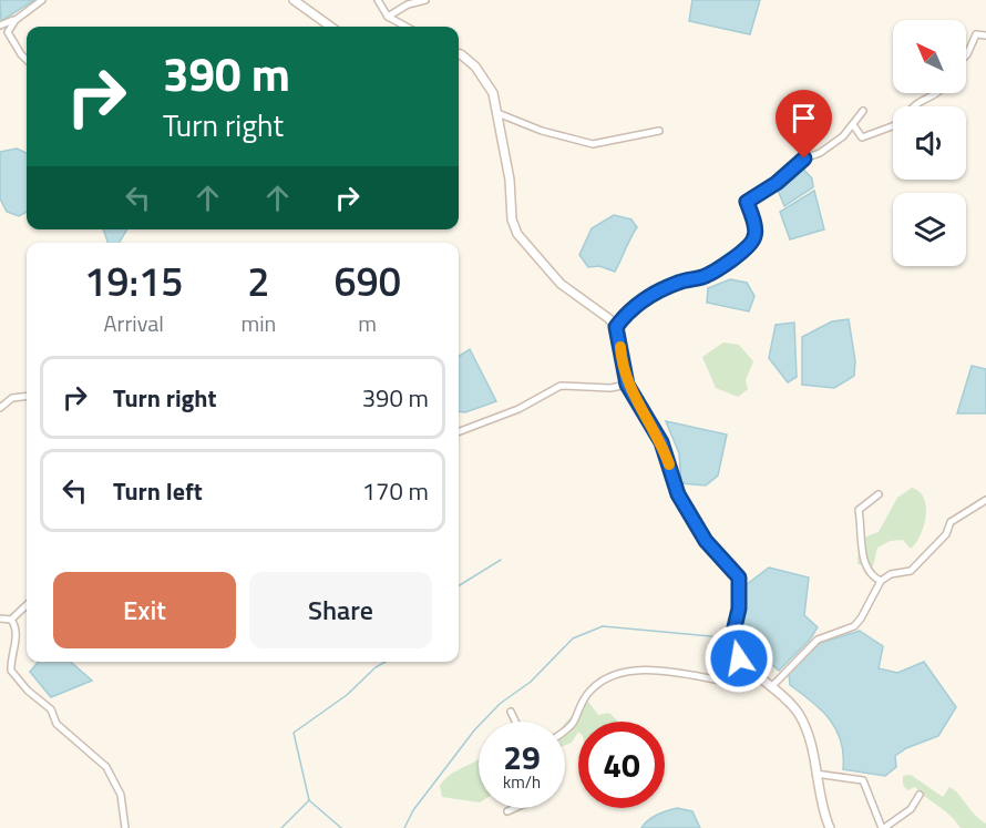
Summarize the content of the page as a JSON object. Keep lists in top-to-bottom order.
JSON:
{
  "north": "top left",
  "page": {
    "turn": ["390 m", "Turn right"],
    "eta": [
      "19:15",
      "Arrival",
      "2",
      "min",
      "690",
      "m"
    ],
    "list": [
      {
        "name": "Turn right",
        "value": "390 m"
      },
      {
        "name": "Turn left",
        "value": "170 m"
      }
    ],
    "buttons": ["Exit", "Share"],
    "speed": "29 km/h",
    "limit": "40"
  }
}
